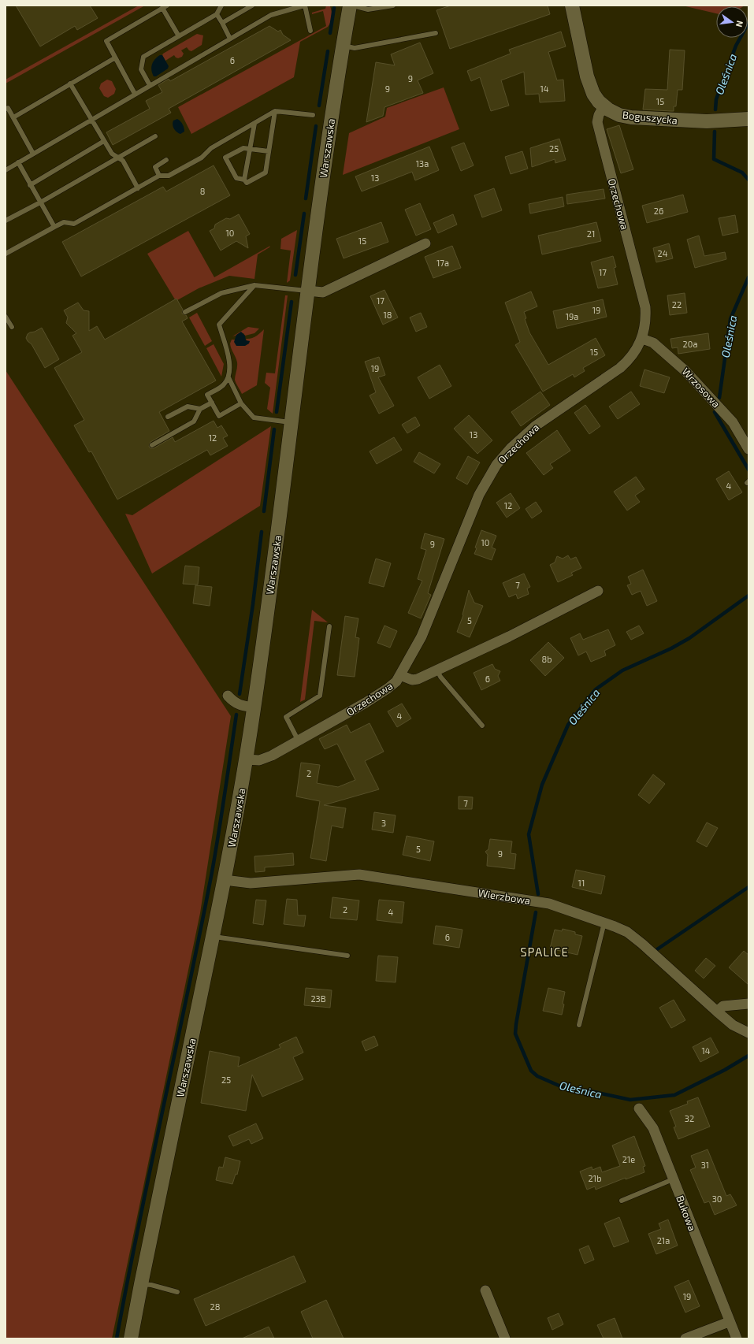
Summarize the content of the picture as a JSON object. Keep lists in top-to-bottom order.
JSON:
{
  "streets": {
    "main road": ["Boguszycka", "Warszawska"],
    "street": [
      "Orzechowa",
      "Wrzosowa",
      "Wierzbowa",
      "Bukowa"
    ]
  },
  "crossings": [
    ["Boguszycka", "Orzechowa"],
    ["Warszawska", "Orzechowa"],
    ["Warszawska", "Wierzbowa"],
    ["Orzechowa", "Wrzosowa"]
  ],
  "districts": ["SPALICE"],
  "water": ["Oleśnica"],
  "house_numbers": [
    "6",
    "9",
    "9",
    "14",
    "15",
    "25",
    "13a",
    "13",
    "8",
    "26",
    "10",
    "21",
    "15",
    "24",
    "17a",
    "17",
    "17",
    "22",
    "19",
    "18",
    "19a",
    "20a",
    "15",
    "19",
    "13",
    "12",
    "4",
    "12",
    "10",
    "9",
    "7",
    "5",
    "8b",
    "6",
    "4",
    "2",
    "7",
    "3",
    "5",
    "9",
    "11",
    "2",
    "4",
    "6",
    "23B",
    "14",
    "25",
    "32",
    "21e",
    "31",
    "21b",
    "30",
    "21a",
    "19",
    "28"
  ],
  "north": "right"
}
